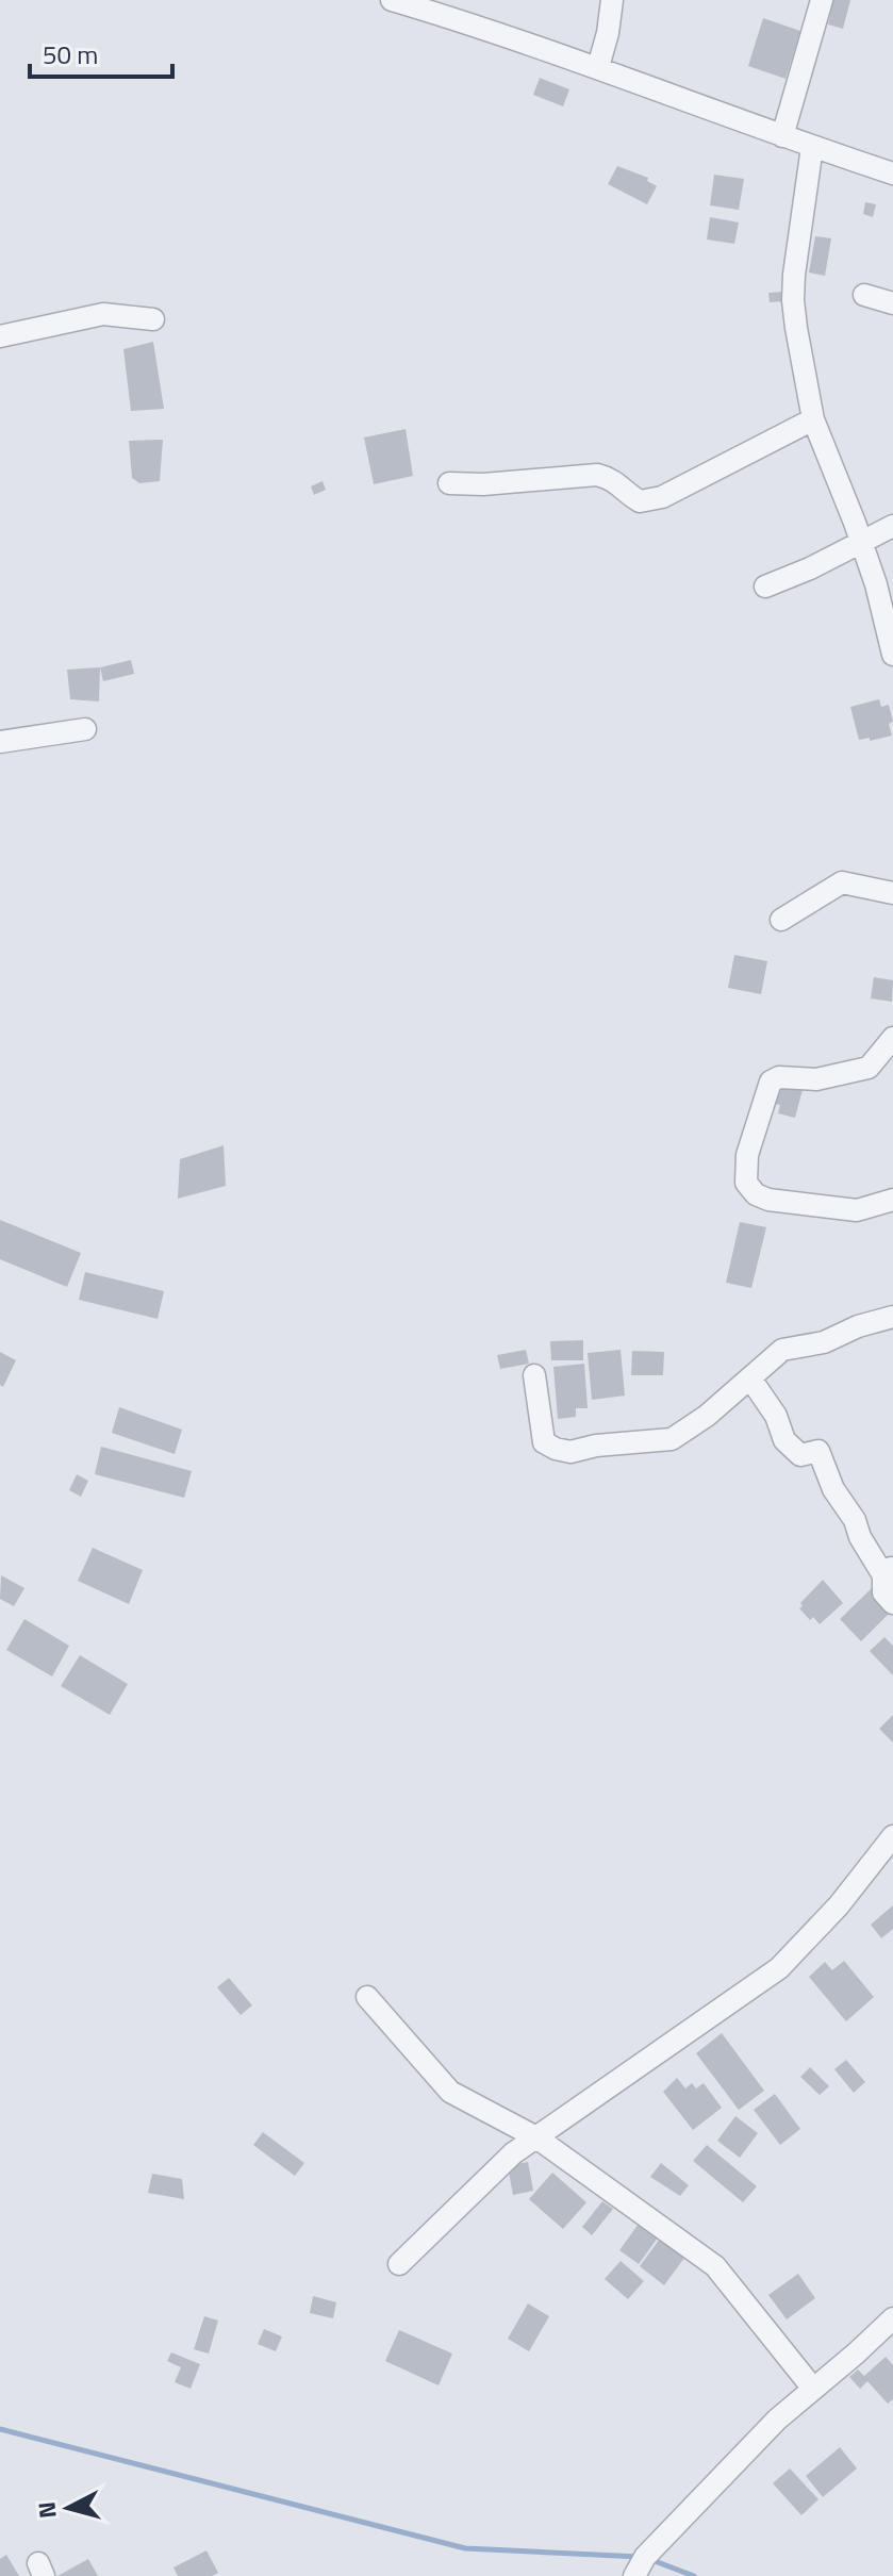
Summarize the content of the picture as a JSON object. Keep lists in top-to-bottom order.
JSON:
{
  "scale_bar": "50 m",
  "north": "left"
}
